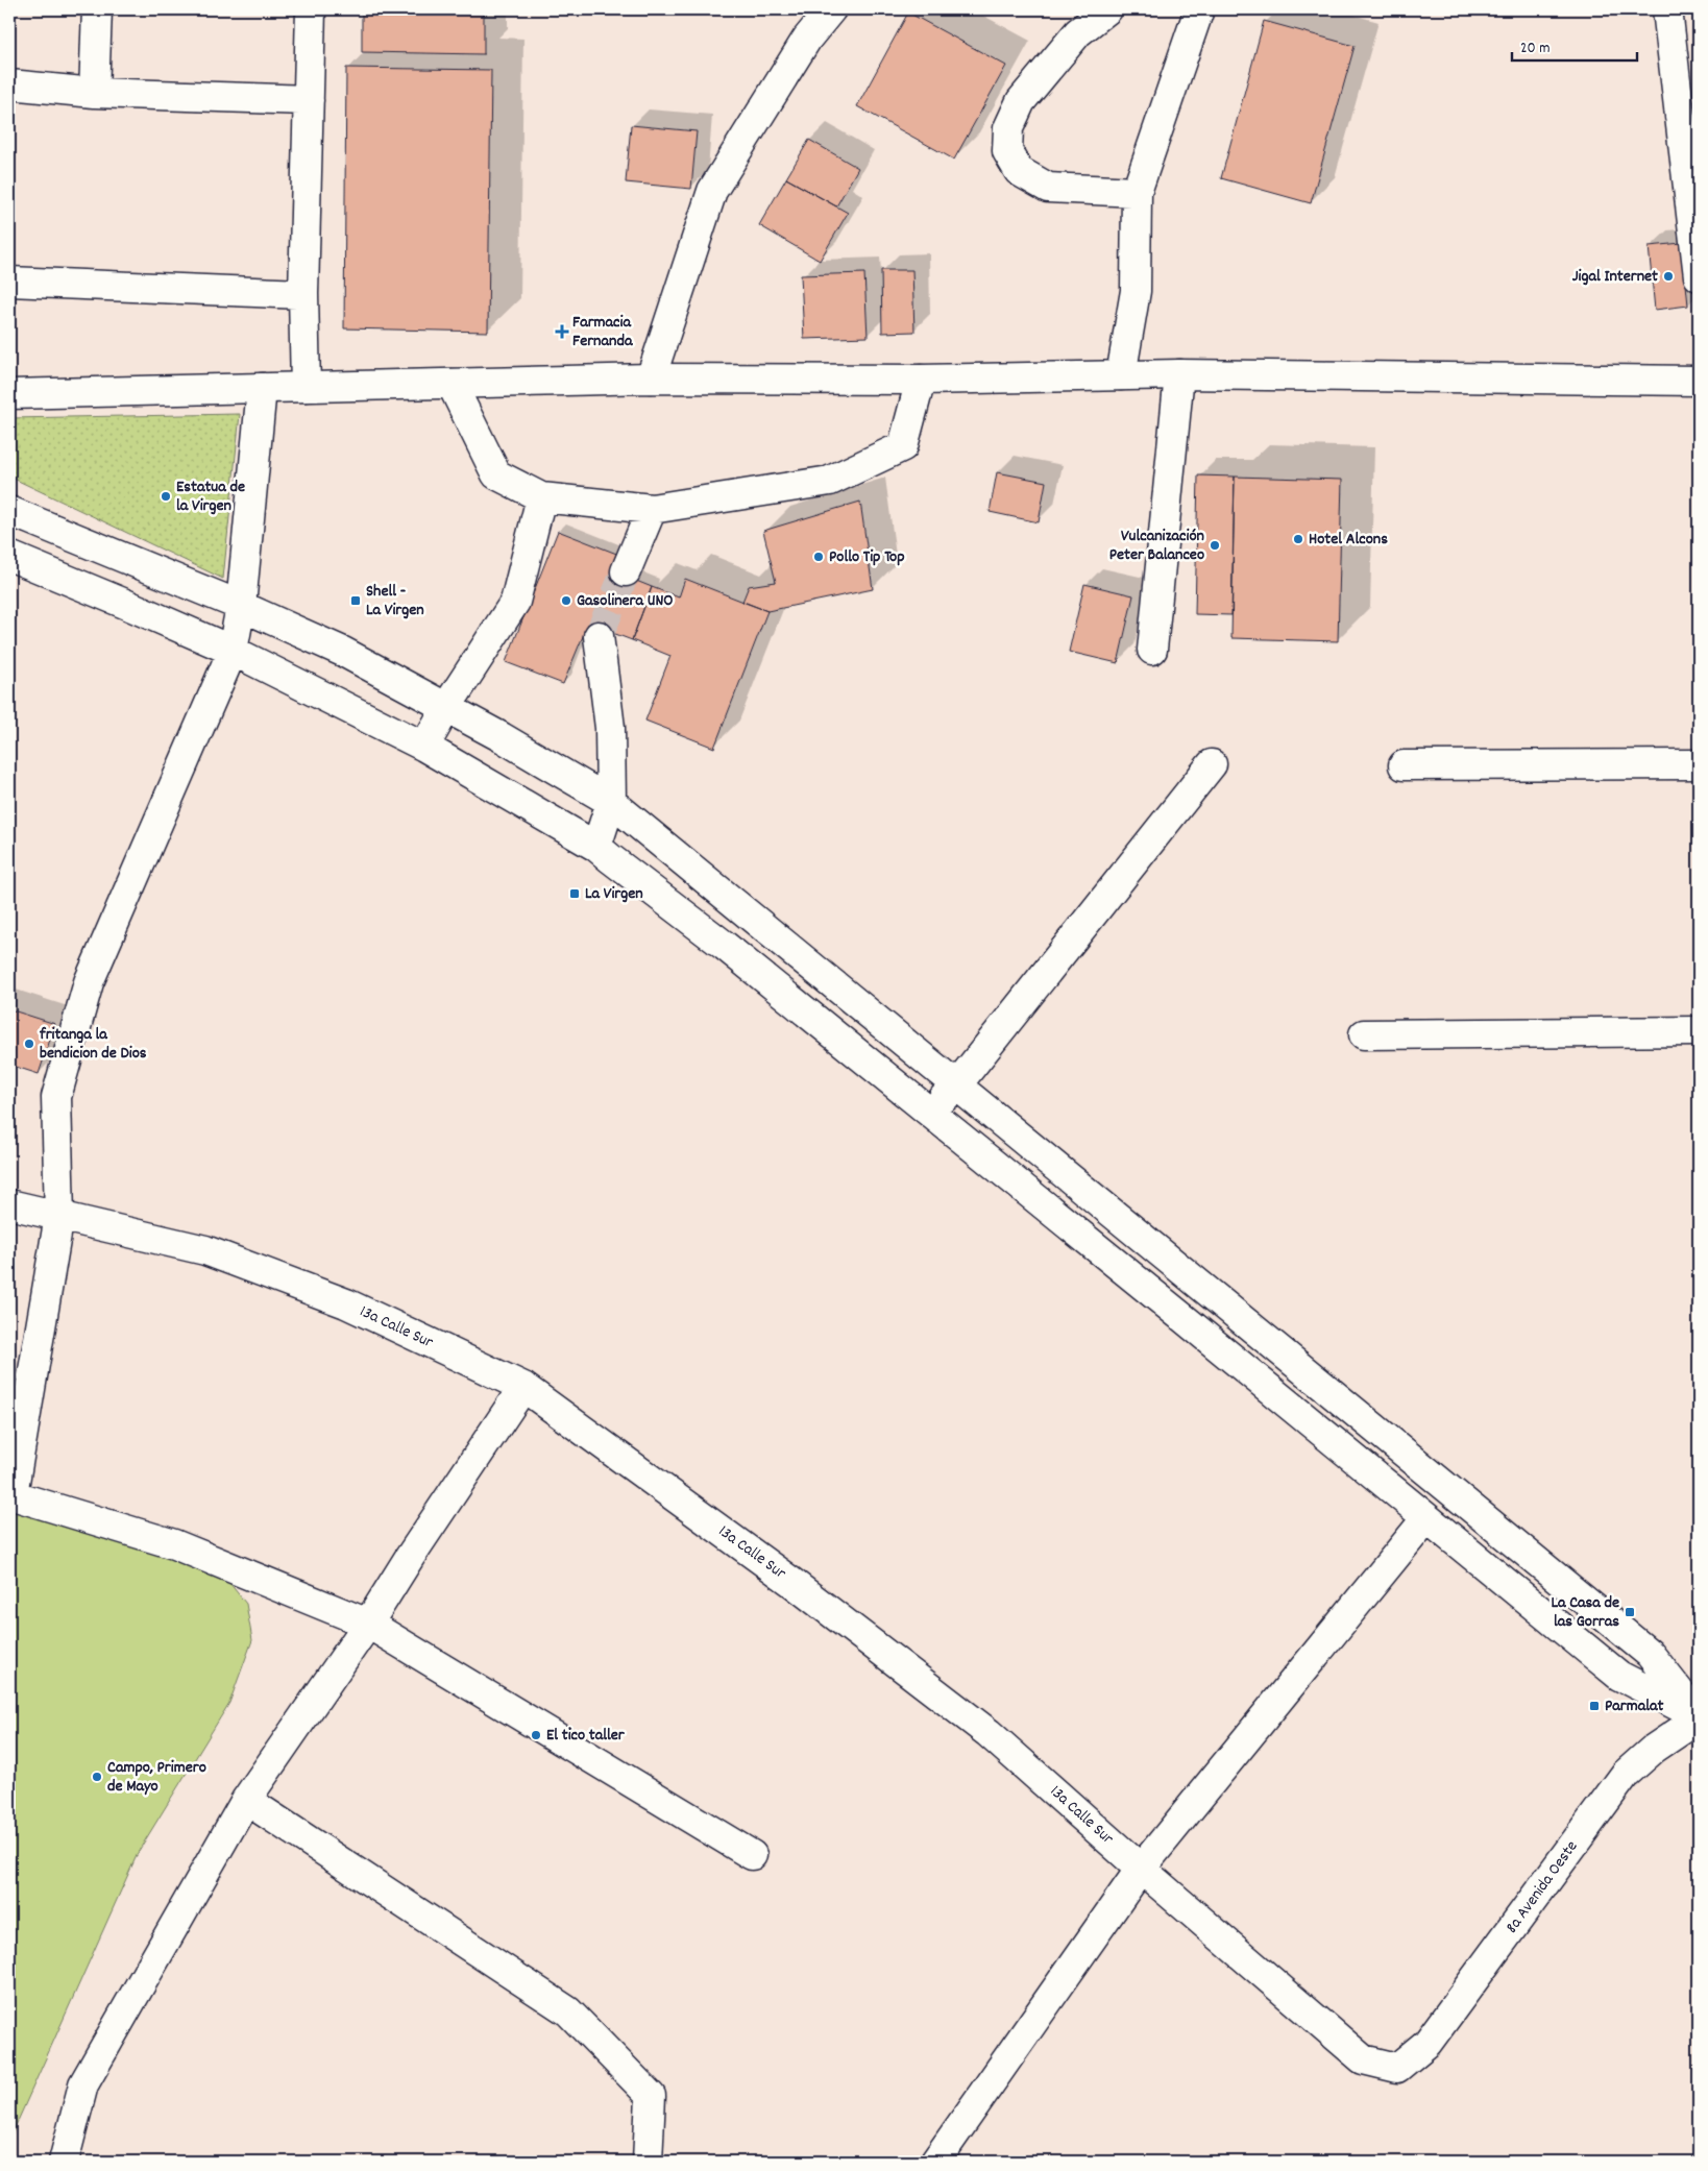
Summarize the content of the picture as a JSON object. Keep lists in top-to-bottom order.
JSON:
{
  "streets": {
    "street": ["13a Calle Sur", "8a Avenida Oeste"]
  },
  "crossings": [
    ["13a Calle Sur", "8a Avenida Oeste"]
  ],
  "places": {
    "other": [
      "Jigal Internet",
      "Estatua de la Virgen",
      "Hotel Alcons",
      "Vulcanización Peter Balanceo",
      "Pollo Tip Top",
      "Gasolinera UNO",
      "fritanga la bendicion de Dios",
      "El tico taller",
      "Campo, Primero de Mayo"
    ],
    "health": ["Farmacia Fernanda"],
    "transit": [
      "Shell - La Virgen",
      "La Virgen",
      "La Casa de las Gorras",
      "Parmalat"
    ]
  },
  "scale_bar": "20 m"
}
